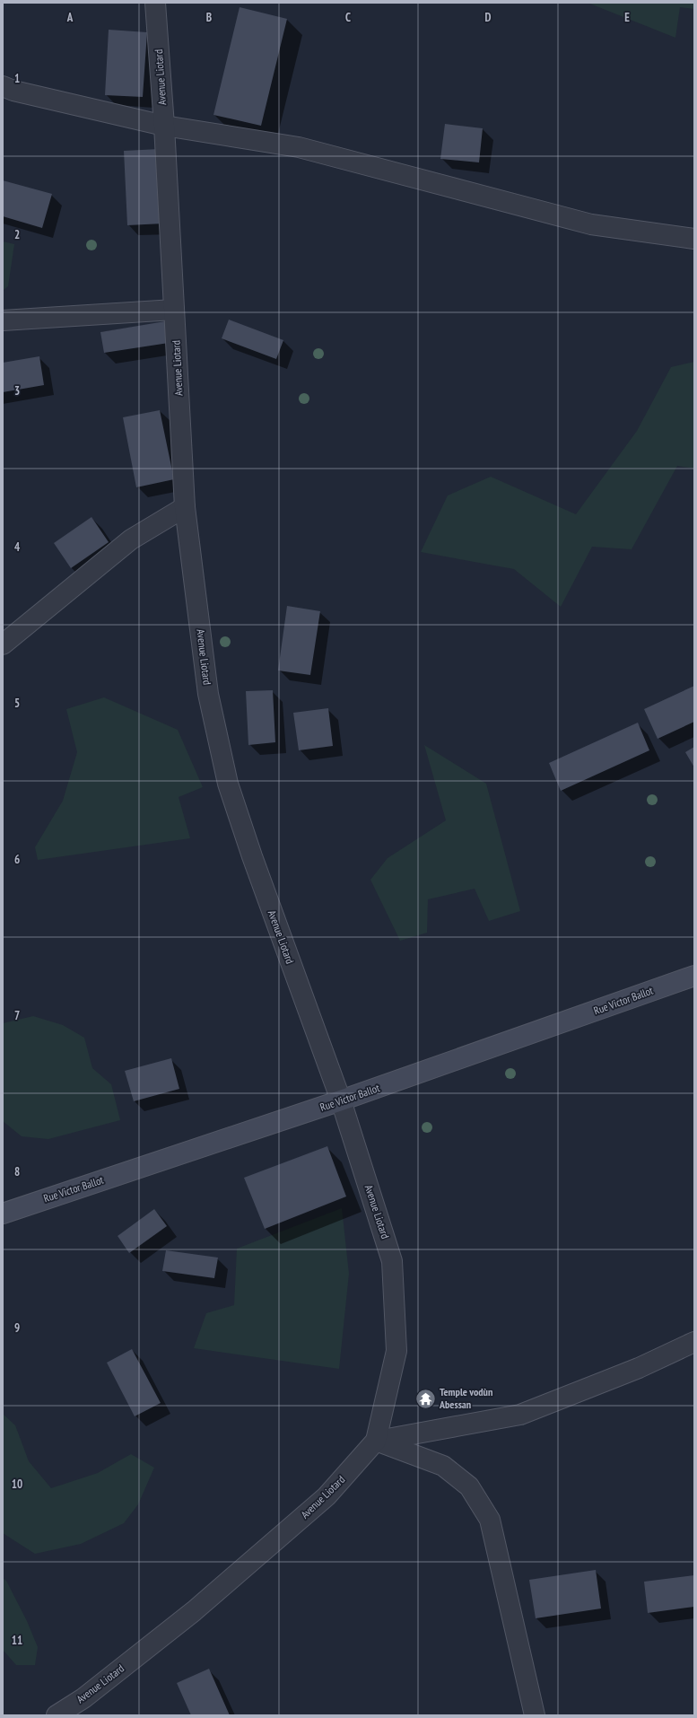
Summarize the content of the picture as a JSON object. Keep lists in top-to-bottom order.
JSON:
{
  "streets": {
    "main road": ["Rue Victor Ballot"],
    "street": ["Avenue Liotard"]
  },
  "crossings": [
    ["Avenue Liotard", "Rue Victor Ballot"]
  ],
  "places": {
    "temple": ["Temple vodùn Abessan"]
  },
  "grid": {
    "columns": [
      "A",
      "B",
      "C",
      "D",
      "E"
    ],
    "rows": [
      "1",
      "2",
      "3",
      "4",
      "5",
      "6",
      "7",
      "8",
      "9",
      "10",
      "11"
    ]
  }
}
